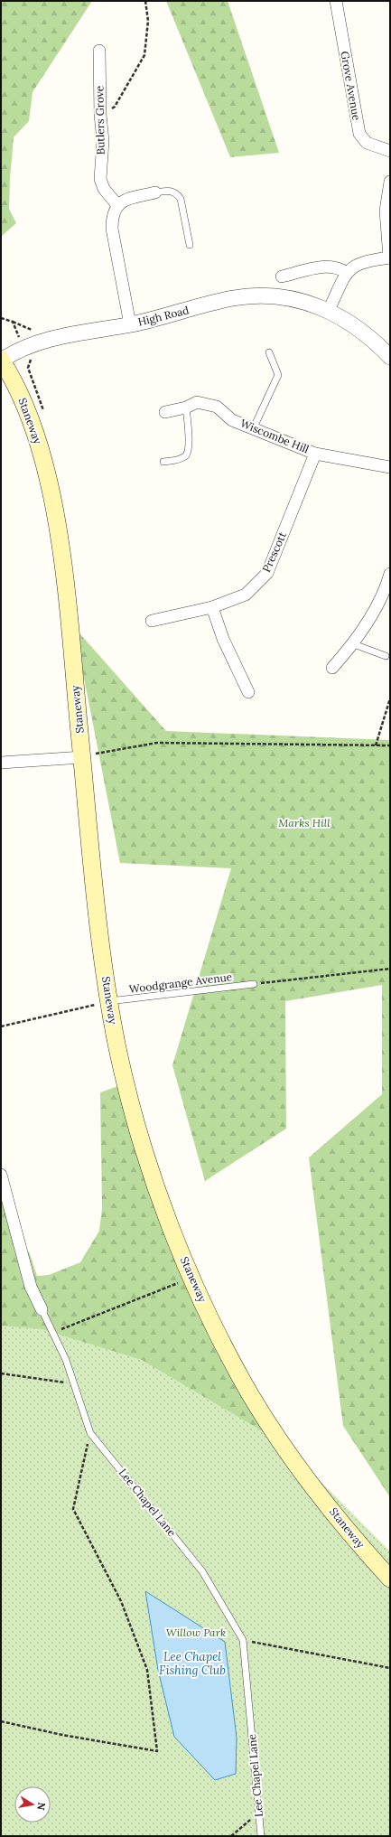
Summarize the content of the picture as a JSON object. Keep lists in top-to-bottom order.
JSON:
{
  "streets": {
    "main road": ["Staneway"],
    "street": [
      "Grove Avenue",
      "Butlers Grove",
      "High Road",
      "Wiscombe Hill",
      "Prescott",
      "Lee Chapel Lane"
    ],
    "lane": ["Woodgrange Avenue"]
  },
  "crossings": [
    ["High Road", "Staneway"],
    ["Staneway", "Woodgrange Avenue"],
    ["Wiscombe Hill", "Prescott"]
  ],
  "water": ["Lee Chapel Fishing Club"],
  "parks": ["Marks Hill", "Willow Park"],
  "north": "right"
}
